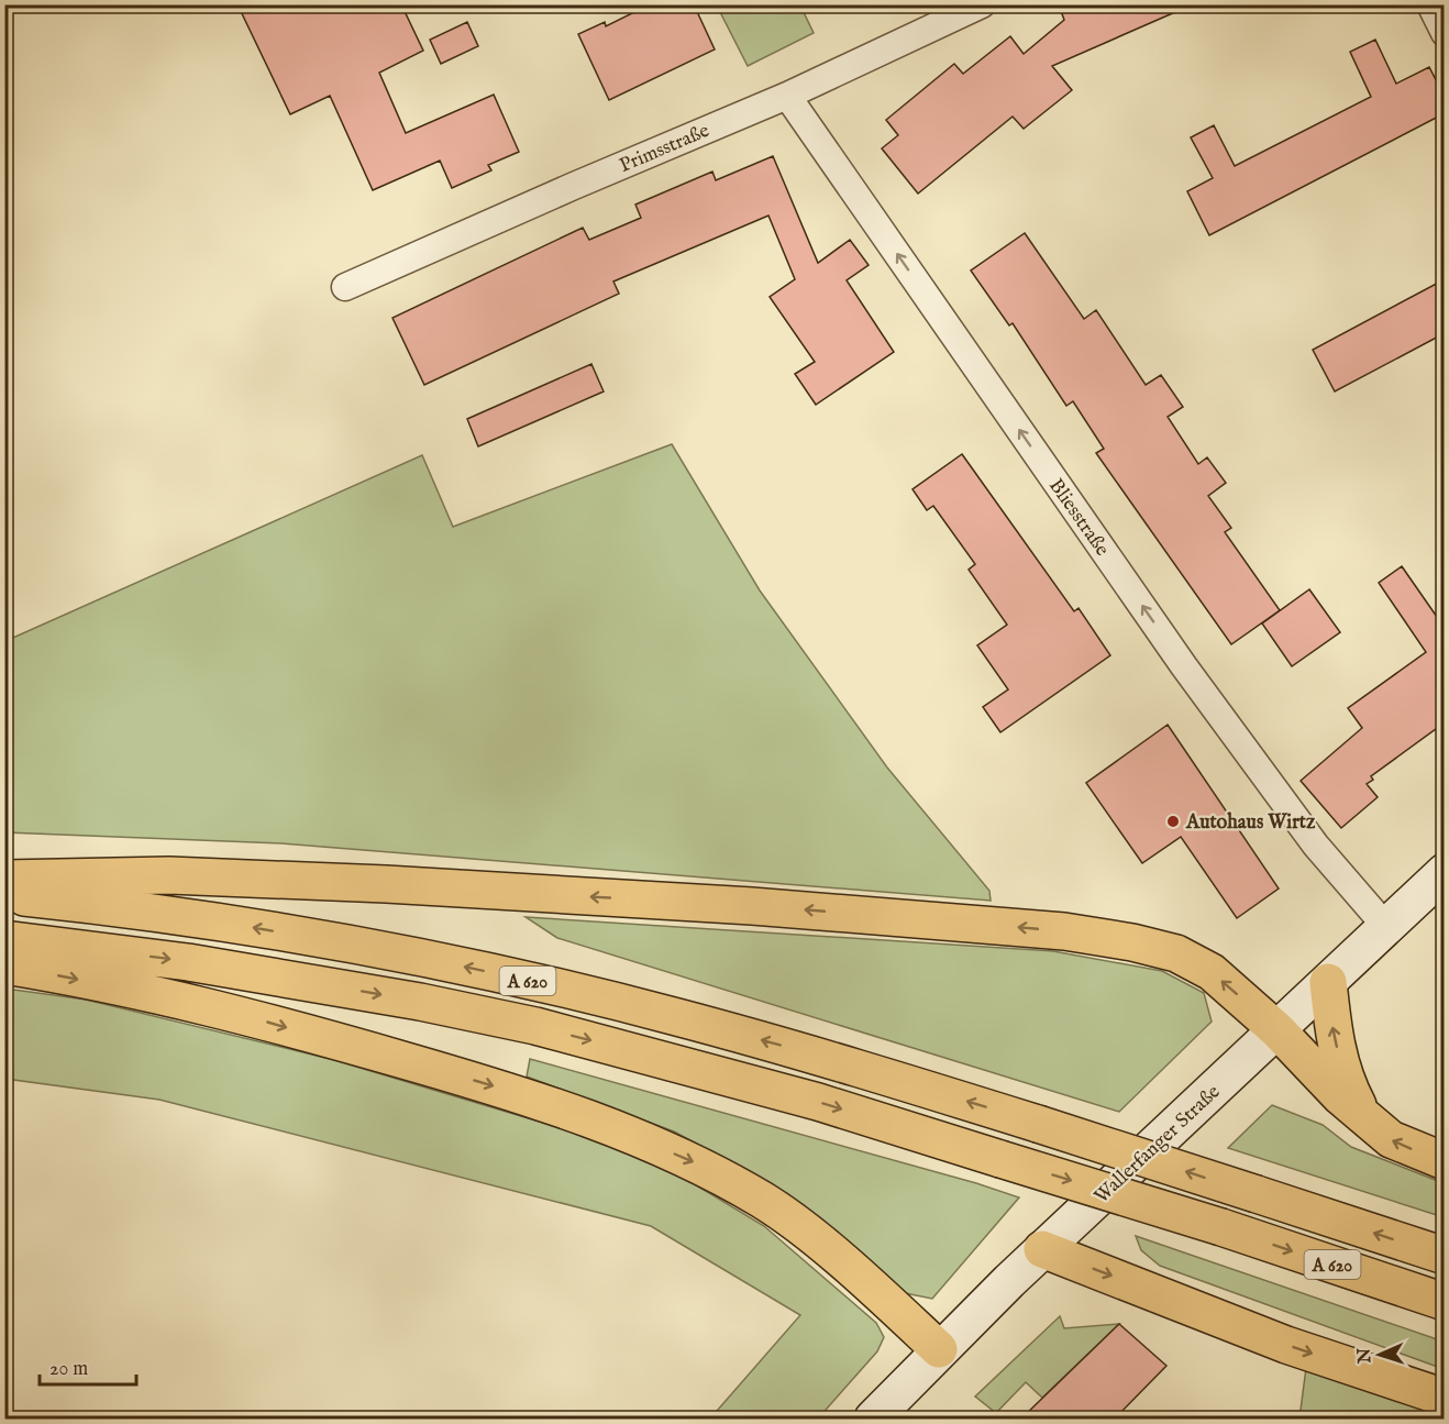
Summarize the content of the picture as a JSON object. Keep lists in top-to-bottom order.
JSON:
{
  "streets": {
    "highway": ["A 620"],
    "main road": ["Wallerfanger Straße"],
    "street": ["Primsstraße", "Bliesstraße"]
  },
  "crossings": [
    ["Primsstraße", "Bliesstraße"],
    ["Bliesstraße", "Wallerfanger Straße"]
  ],
  "one_way": ["Bliesstraße"],
  "places": ["Autohaus Wirtz"],
  "scale_bar": "20 m",
  "north": "left"
}
